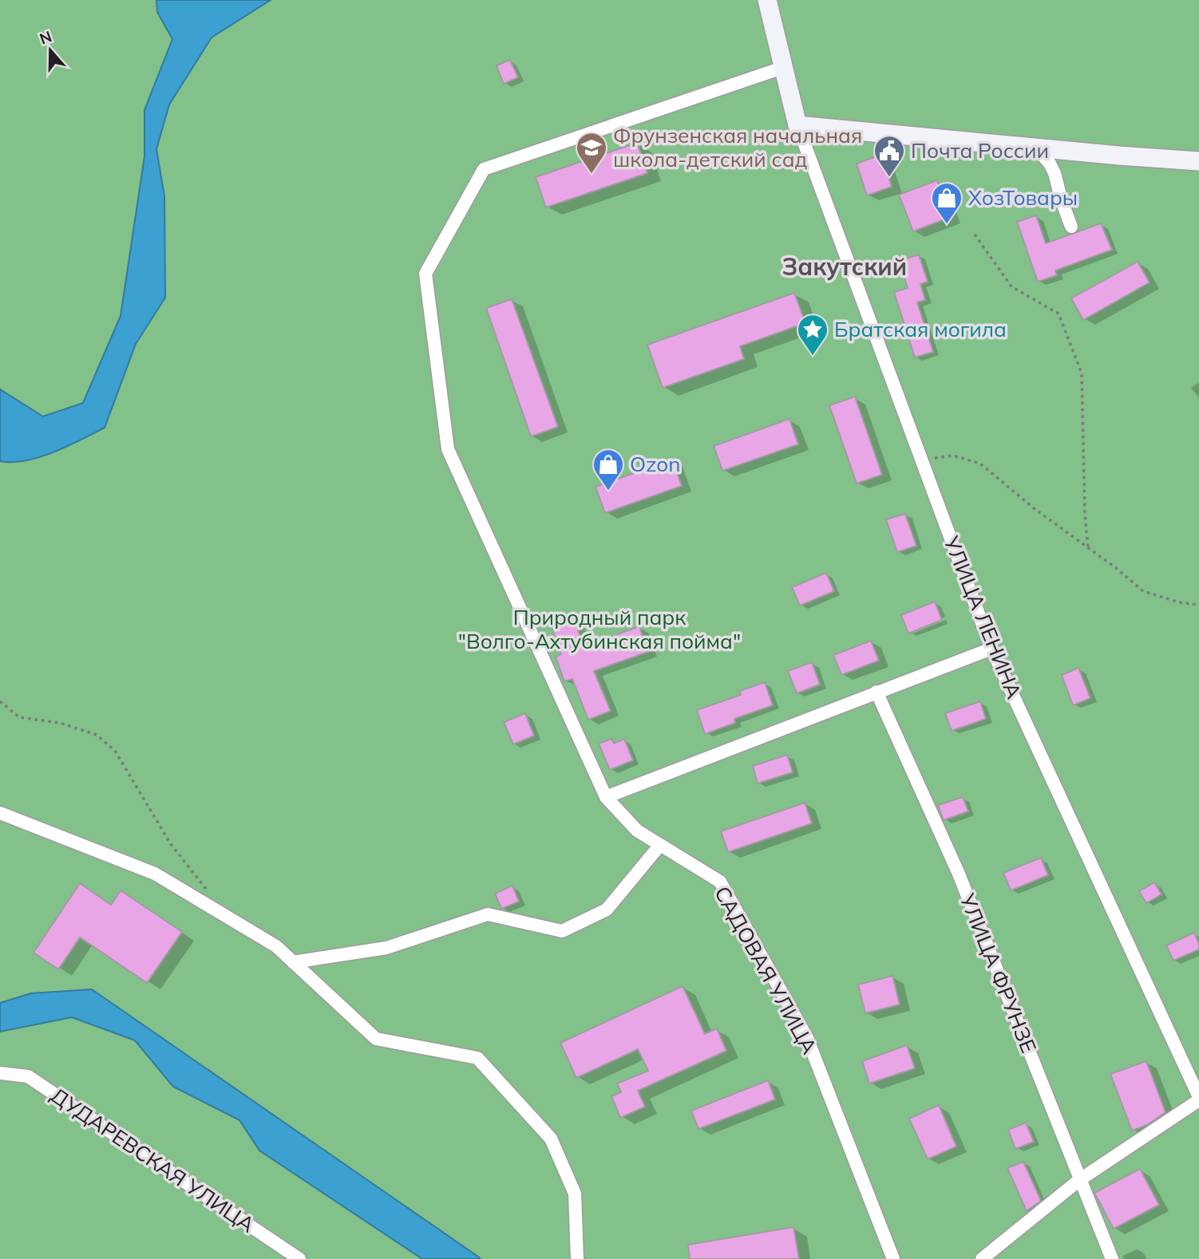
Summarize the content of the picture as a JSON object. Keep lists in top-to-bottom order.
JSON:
{
  "streets": {
    "street": [
      "УЛИЦА ЛЕНИНА",
      "САДОВАЯ УЛИЦА",
      "УЛИЦА ФРУНЗЕ",
      "ДУДАРЕВСКАЯ УЛИЦА"
    ]
  },
  "districts": ["Закутский"],
  "parks": ["Природный парк \"Волго-Ахтубинская пойма\""],
  "places": {
    "school or university": ["Фрунзенская начальная школа-детский сад"],
    "public building": ["Почта России"],
    "shop": ["ХозТовары", "Ozon"],
    "place": ["Братская могила"]
  },
  "north": "top"
}
